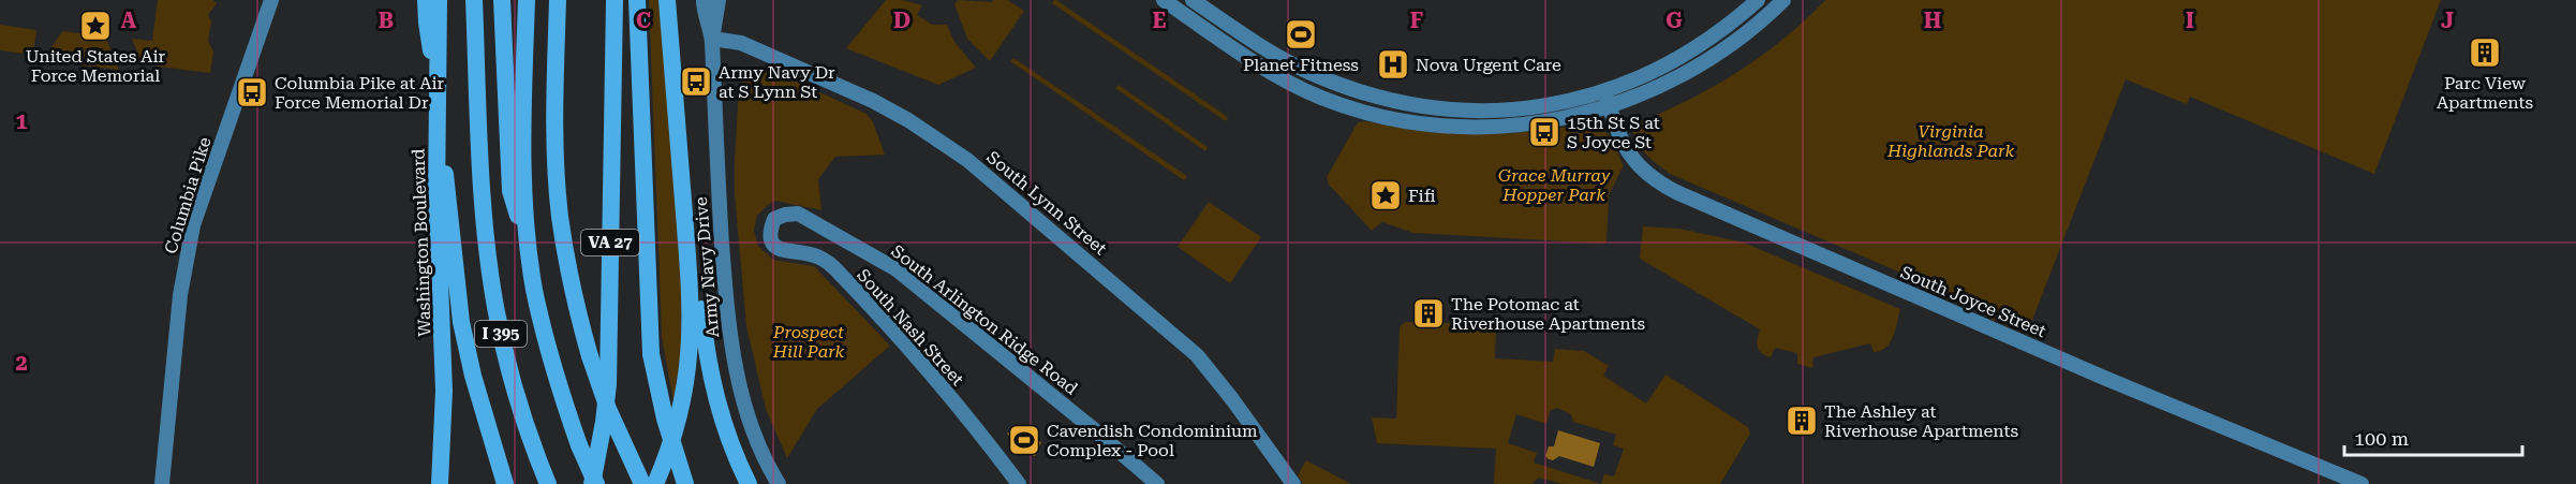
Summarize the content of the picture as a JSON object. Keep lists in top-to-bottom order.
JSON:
{
  "streets": {
    "highway": ["Washington Boulevard", "VA 27", "I 395"],
    "main road": [
      "Columbia Pike",
      "South Lynn Street",
      "Army Navy Drive",
      "South Joyce Street",
      "South Arlington Ridge Road",
      "South Nash Street"
    ]
  },
  "crossings": [
    ["South Lynn Street", "Army Navy Drive"],
    ["South Arlington Ridge Road", "South Nash Street"]
  ],
  "parks": ["Virginia Highlands Park", "Grace Murray Hopper Park", "Prospect Hill Park"],
  "places": {
    "place": ["United States Air Force Memorial", "Fifi"],
    "sports": ["Planet Fitness", "Cavendish Condominium Complex - Pool"],
    "building": ["Parc View Apartments", "The Potomac at Riverhouse Apartments", "The Ashley at Riverhouse Apartments"],
    "hospital": ["Nova Urgent Care"],
    "bus stop": ["Army Navy Dr at S Lynn St", "Columbia Pike at Air Force Memorial Dr", "15th St S at S Joyce St"]
  },
  "scale_bar": "100 m",
  "grid": {
    "columns": [
      "A",
      "B",
      "C",
      "D",
      "E",
      "F",
      "G",
      "H",
      "I",
      "J"
    ],
    "rows": ["1", "2"]
  }
}
